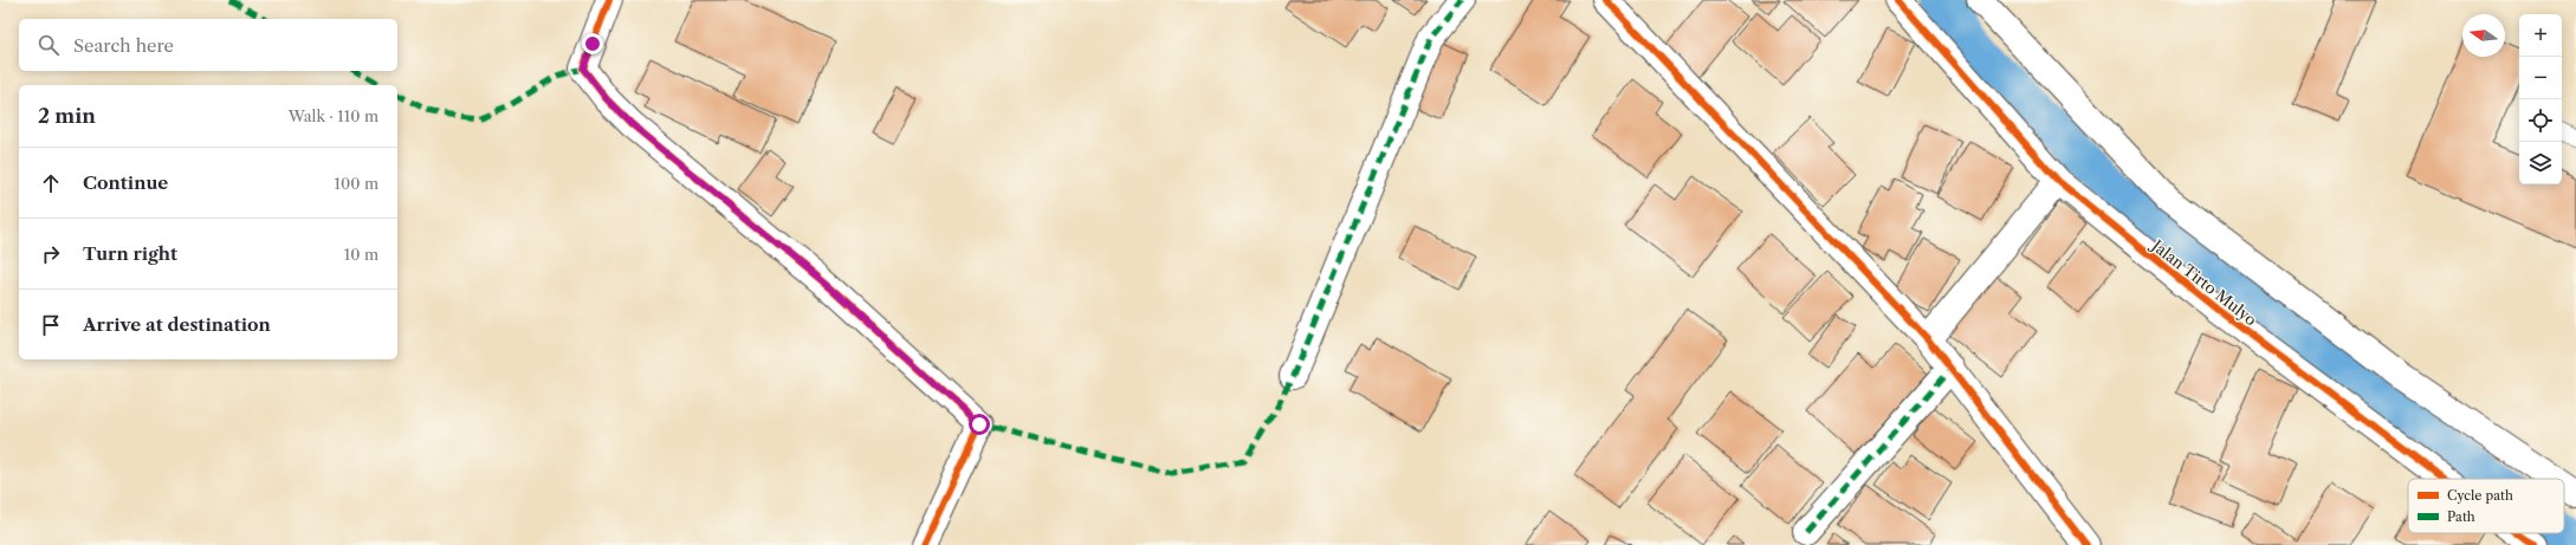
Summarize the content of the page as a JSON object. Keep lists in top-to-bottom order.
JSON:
{
  "streets": {
    "street": ["Jalan Tirto Mulyo"]
  },
  "legend": ["Cycle path", "Path"],
  "north": "left",
  "page": {
    "map_buttons": ["+", "−"],
    "search": "Search here",
    "heading": ["2 min", "Walk · 110 m"],
    "list": [
      ["Continue", "100 m"],
      ["Turn right", "10 m"],
      "Arrive at destination"
    ]
  }
}
